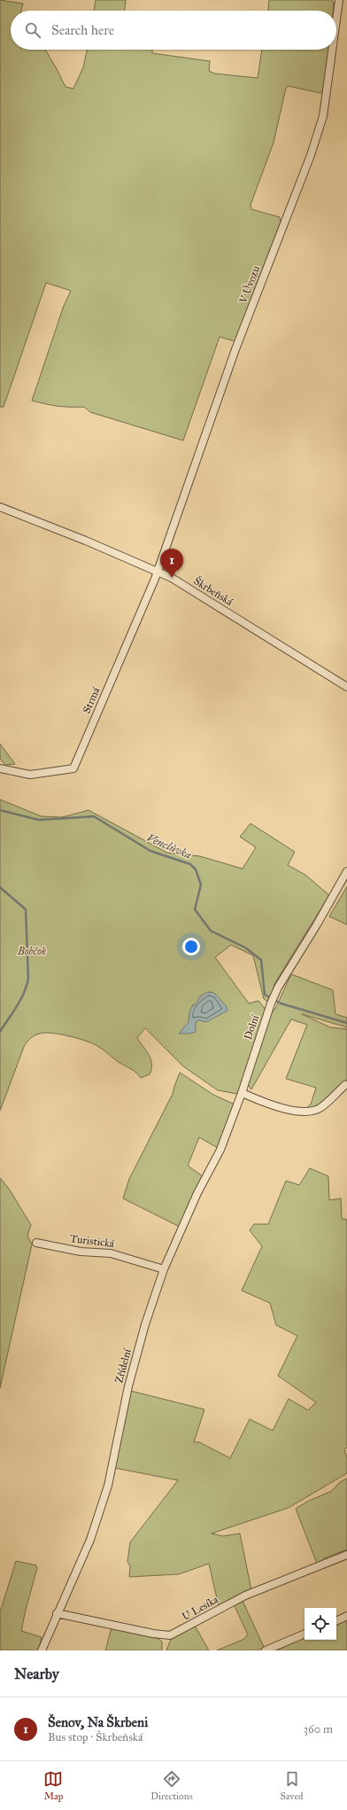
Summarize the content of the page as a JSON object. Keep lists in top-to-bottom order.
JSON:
{
  "streets": {
    "street": [
      "V Úvozu",
      "Škrbeňská",
      "Strmá",
      "Dolní",
      "Turistická",
      "Zřídelní",
      "U Lesíka"
    ]
  },
  "crossings": [
    ["V Úvozu", "Škrbeňská"],
    ["V Úvozu", "Strmá"],
    ["Škrbeňská", "Strmá"],
    ["Dolní", "Zřídelní"],
    ["Turistická", "Zřídelní"],
    ["Zřídelní", "U Lesíka"]
  ],
  "water": ["Venclůvka"],
  "parks": ["Bobčok"],
  "page": {
    "search": "Search here",
    "pins": "1",
    "heading": "Nearby",
    "list": [
      {
        "mark": "1",
        "name": "Šenov, Na Škrbeni",
        "note": "Bus stop · Škrbeňská",
        "value": "360 m"
      }
    ],
    "nav": ["Map", "Directions", "Saved"]
  }
}
